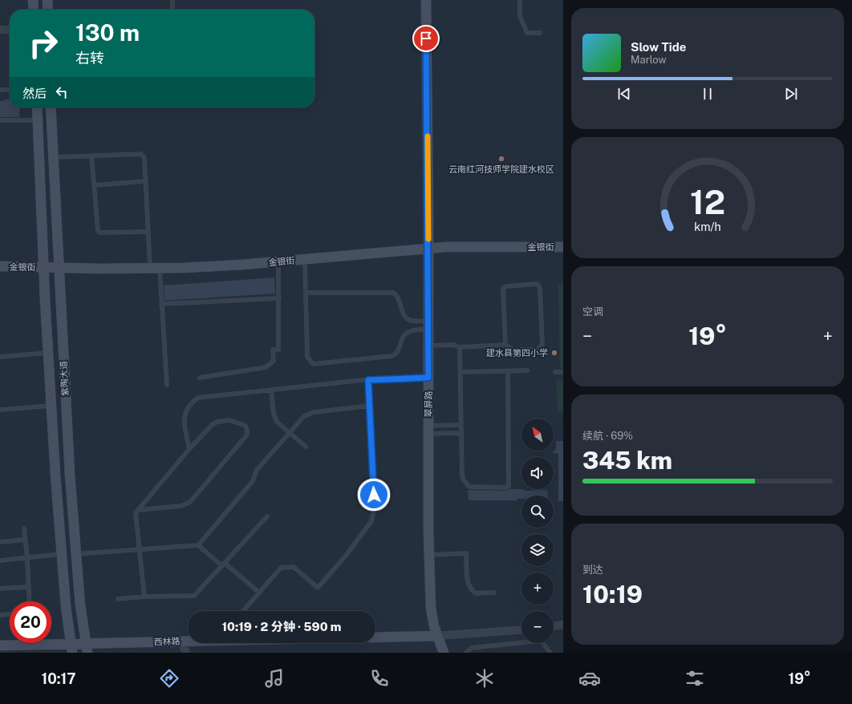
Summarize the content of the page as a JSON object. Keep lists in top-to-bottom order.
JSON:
{
  "streets": {
    "street": [
      "金银街",
      "紫陶大道",
      "翠屏路",
      "西林路"
    ]
  },
  "crossings": [
    ["金银街", "紫陶大道"],
    ["金银街", "翠屏路"],
    ["紫陶大道", "西林路"]
  ],
  "places": ["云南红河技师学院建水校区", "建水县第四小学"],
  "north": "top left",
  "page": {
    "turn": ["130 m", "右转"],
    "song": ["Slow Tide", "Marlow"],
    "then": "然后",
    "tile": [
      "空调",
      ["续航 · 69%", "345 km"],
      ["到达", "10:19"]
    ],
    "heat": ["−", "19°", "+"],
    "map_buttons": ["+", "−"],
    "limit": "20",
    "trip": "10:19 · 2 分钟 · 590 m",
    "tabs": ["10:17", "19°"],
    "gauge": ["12", "km/h"]
  }
}
